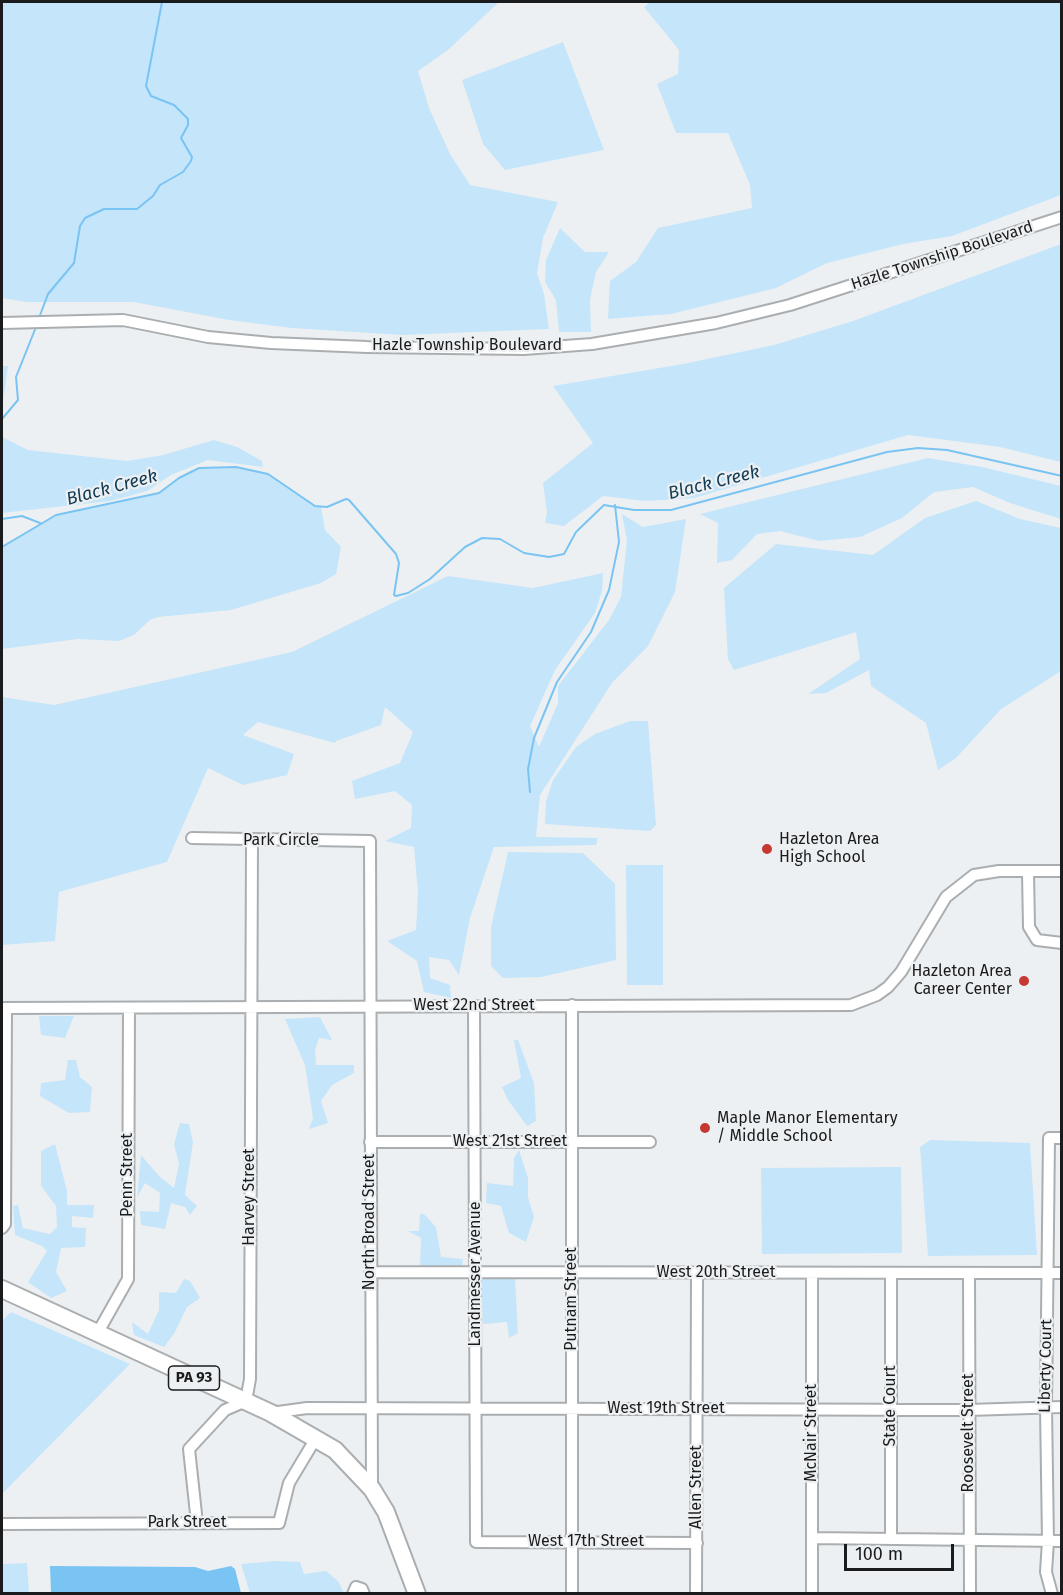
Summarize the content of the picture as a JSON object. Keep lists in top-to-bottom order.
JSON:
{
  "streets": {
    "highway": ["North Broad Street", "PA 93"],
    "street": [
      "Hazle Township Boulevard",
      "Park Circle",
      "West 22nd Street",
      "West 21st Street",
      "Penn Street",
      "Harvey Street",
      "West 20th Street",
      "Landmesser Avenue",
      "Putnam Street",
      "Liberty Court",
      "State Court",
      "West 19th Street",
      "McNair Street",
      "Roosevelt Street",
      "Allen Street",
      "Park Street",
      "West 17th Street"
    ]
  },
  "crossings": [
    ["Park Circle", "Harvey Street"],
    ["Park Circle", "North Broad Street"],
    ["West 22nd Street", "Penn Street"],
    ["West 22nd Street", "Harvey Street"],
    ["West 22nd Street", "North Broad Street"],
    ["West 22nd Street", "Landmesser Avenue"],
    ["West 22nd Street", "Putnam Street"],
    ["West 21st Street", "North Broad Street"],
    ["West 21st Street", "Landmesser Avenue"],
    ["West 21st Street", "Putnam Street"],
    ["Penn Street", "PA 93"],
    ["Harvey Street", "PA 93"],
    ["North Broad Street", "West 20th Street"],
    ["North Broad Street", "PA 93"],
    ["North Broad Street", "West 19th Street"],
    ["West 20th Street", "Landmesser Avenue"],
    ["West 20th Street", "Putnam Street"],
    ["West 20th Street", "Liberty Court"],
    ["West 20th Street", "State Court"],
    ["West 20th Street", "McNair Street"],
    ["West 20th Street", "Roosevelt Street"],
    ["West 20th Street", "Allen Street"],
    ["Landmesser Avenue", "West 19th Street"],
    ["Landmesser Avenue", "West 17th Street"],
    ["Putnam Street", "West 19th Street"],
    ["Putnam Street", "West 17th Street"],
    ["Liberty Court", "West 19th Street"],
    ["PA 93", "West 19th Street"],
    ["PA 93", "Park Street"],
    ["State Court", "West 19th Street"],
    ["West 19th Street", "McNair Street"],
    ["West 19th Street", "Roosevelt Street"],
    ["West 19th Street", "Allen Street"],
    ["Allen Street", "West 17th Street"]
  ],
  "water": ["Black Creek"],
  "places": ["Hazleton Area High School", "Hazleton Area Career Center", "Maple Manor Elementary / Middle School"],
  "scale_bar": "100 m"
}
